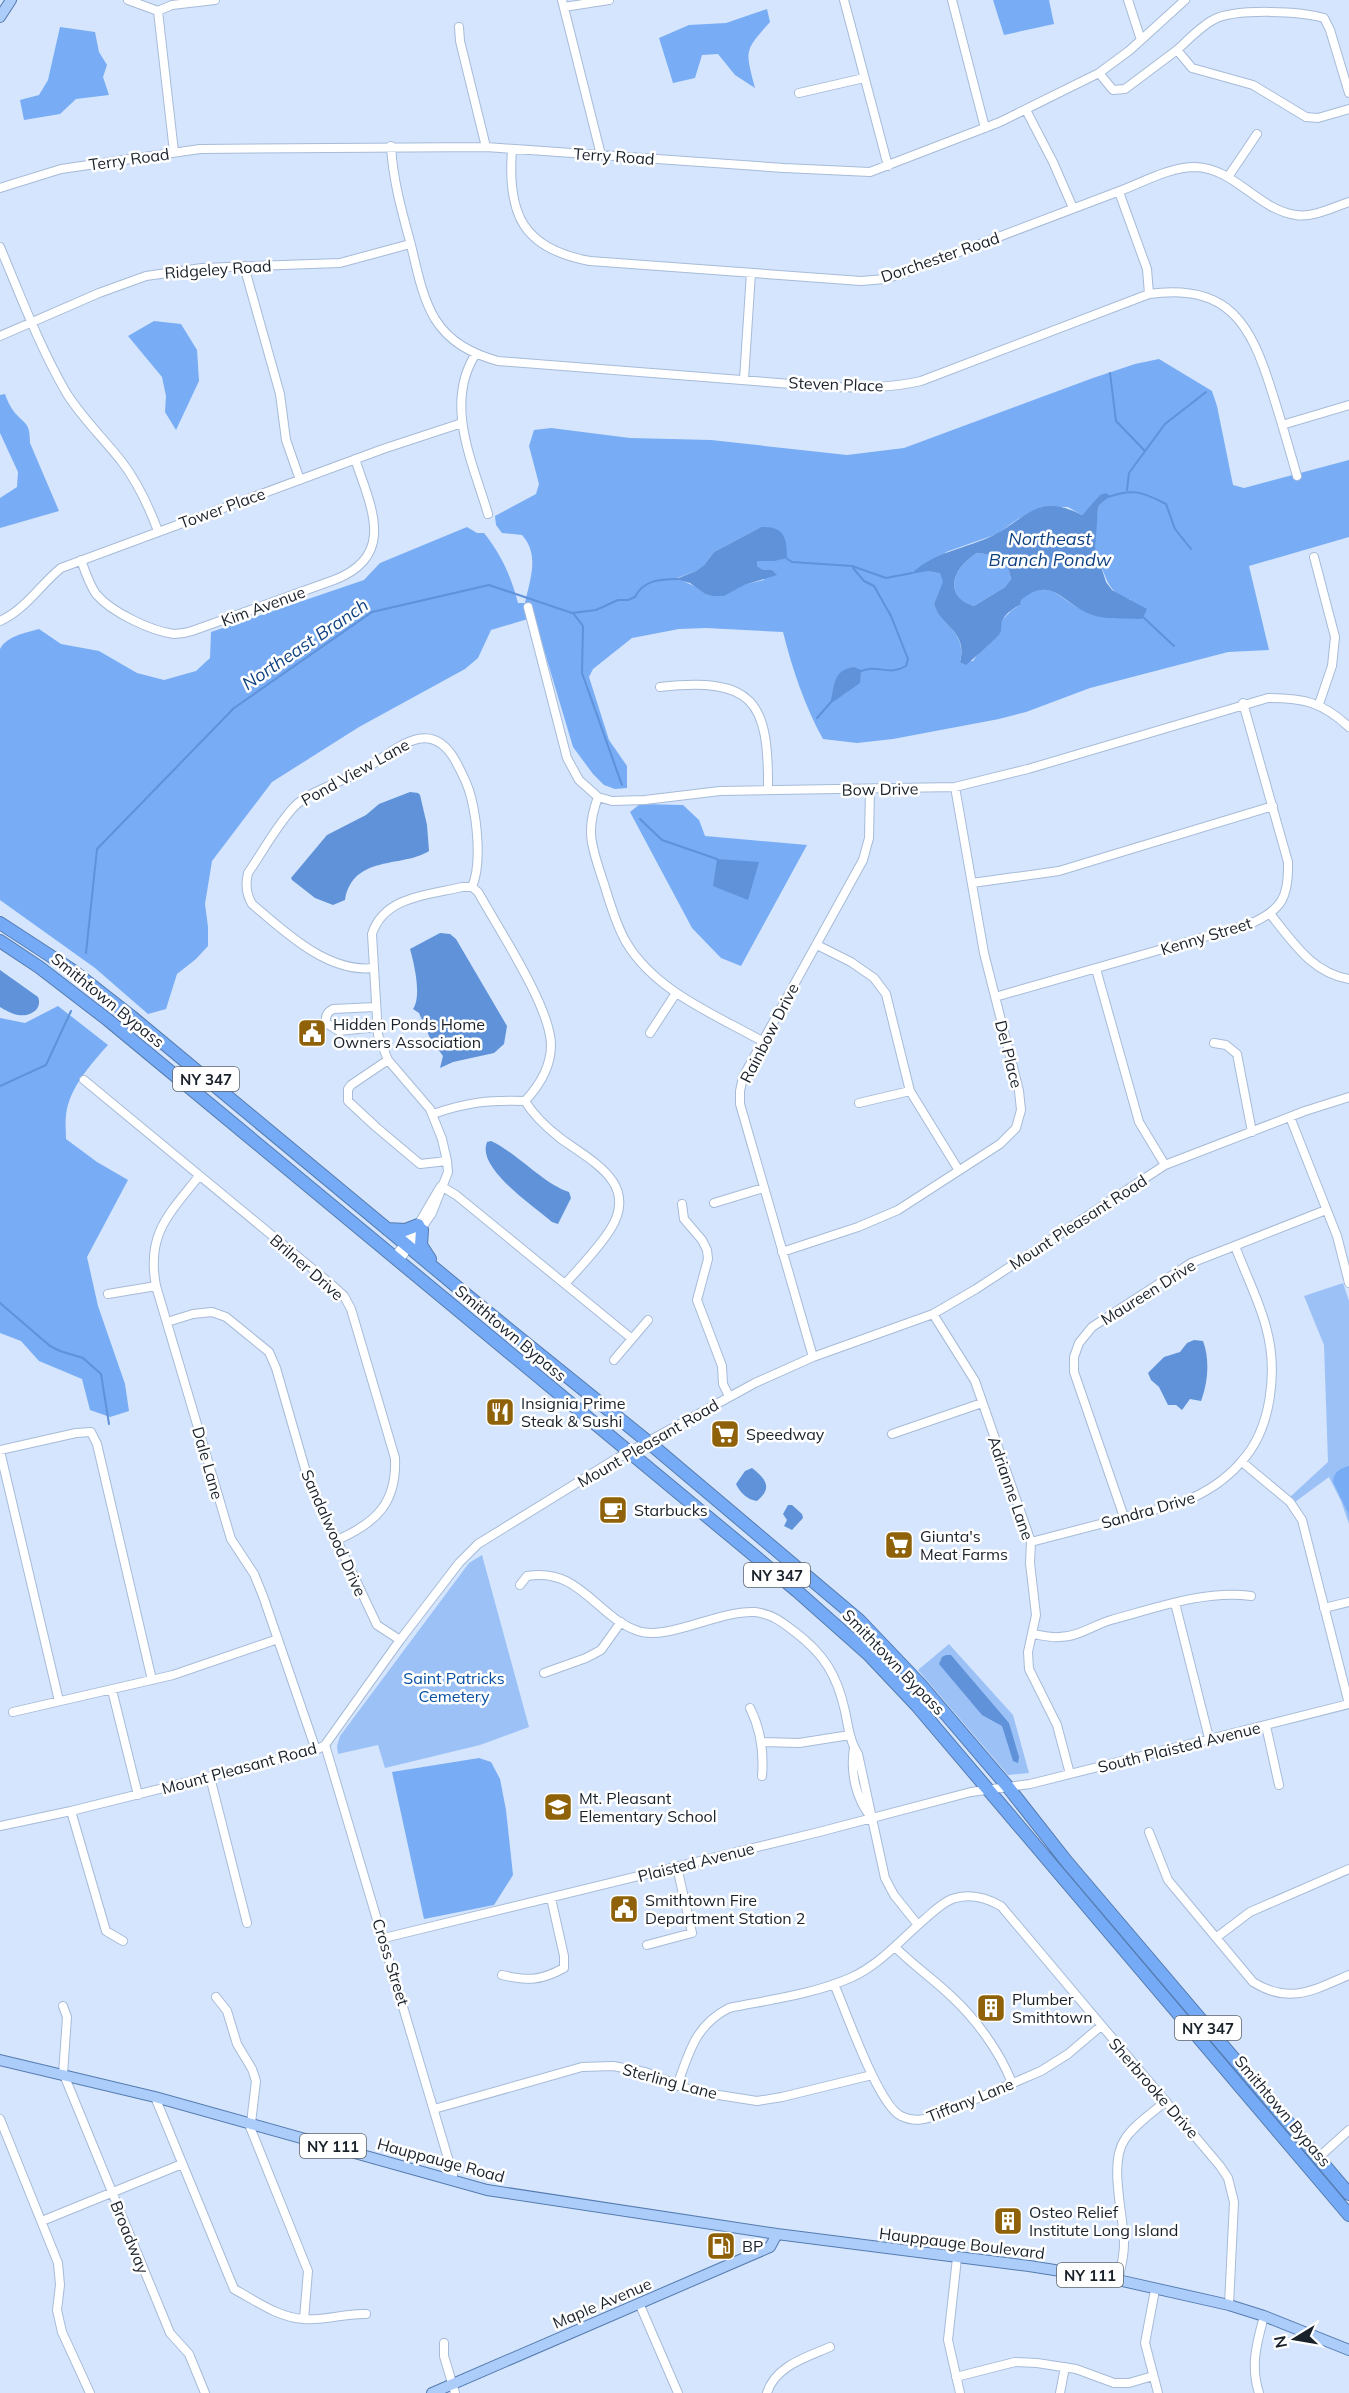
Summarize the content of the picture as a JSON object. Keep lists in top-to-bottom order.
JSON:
{
  "streets": {
    "highway": ["Smithtown Bypass", "NY 347"],
    "main road": [
      "NY 111",
      "Hauppauge Road",
      "Hauppauge Boulevard",
      "Maple Avenue"
    ],
    "street": [
      "Terry Road",
      "Dorchester Road",
      "Ridgeley Road",
      "Steven Place",
      "Tower Place",
      "Kim Avenue",
      "Pond View Lane",
      "Bow Drive",
      "Kenny Street",
      "Rainbow Drive",
      "Del Place",
      "Mount Pleasant Road",
      "Brilner Drive",
      "Maureen Drive",
      "Dale Lane",
      "Adrianne Lane",
      "Sandra Drive",
      "Sandalwood Drive",
      "South Plaisted Avenue",
      "Plaisted Avenue",
      "Cross Street",
      "Sterling Lane",
      "Sherbrooke Drive",
      "Tiffany Lane",
      "Broadway"
    ]
  },
  "crossings": [
    ["Terry Road", "Dorchester Road"],
    ["Terry Road", "Steven Place"],
    ["Ridgeley Road", "Steven Place"],
    ["Tower Place", "Kim Avenue"],
    ["Bow Drive", "Kenny Street"],
    ["Bow Drive", "Rainbow Drive"],
    ["Bow Drive", "Del Place"],
    ["Kenny Street", "Del Place"],
    ["Smithtown Bypass", "Mount Pleasant Road"],
    ["Smithtown Bypass", "South Plaisted Avenue"],
    ["Smithtown Bypass", "Plaisted Avenue"],
    ["Rainbow Drive", "Del Place"],
    ["Rainbow Drive", "Mount Pleasant Road"],
    ["Mount Pleasant Road", "Dale Lane"],
    ["Mount Pleasant Road", "Adrianne Lane"],
    ["Mount Pleasant Road", "Sandalwood Drive"],
    ["Mount Pleasant Road", "Cross Street"],
    ["Brilner Drive", "Dale Lane"],
    ["Brilner Drive", "Sandalwood Drive"],
    ["Maureen Drive", "Sandra Drive"],
    ["Dale Lane", "Sandalwood Drive"],
    ["Adrianne Lane", "Sandra Drive"],
    ["Adrianne Lane", "South Plaisted Avenue"],
    ["South Plaisted Avenue", "Plaisted Avenue"],
    ["Plaisted Avenue", "Cross Street"],
    ["Cross Street", "Sterling Lane"],
    ["Cross Street", "Hauppauge Road"],
    ["Sterling Lane", "Sherbrooke Drive"],
    ["Sterling Lane", "Tiffany Lane"],
    ["Sherbrooke Drive", "Tiffany Lane"],
    ["Sherbrooke Drive", "Hauppauge Boulevard"],
    ["Hauppauge Road", "Broadway"],
    ["Hauppauge Road", "Hauppauge Boulevard"],
    ["Hauppauge Boulevard", "Maple Avenue"]
  ],
  "water": ["Northeast Branch Pondw", "Northeast Branch"],
  "parks": ["Saint Patricks Cemetery"],
  "places": {
    "public building": ["Hidden Ponds Home Owners Association", "Smithtown Fire Department Station 2"],
    "restaurant": ["Insignia Prime Steak & Sushi"],
    "supermarket": ["Speedway", "Giunta's Meat Farms"],
    "cafe": ["Starbucks"],
    "school or university": ["Mt. Pleasant Elementary School"],
    "building": ["Plumber Smithtown", "Osteo Relief Institute Long Island"],
    "fuel station": ["BP"]
  },
  "north": "left"
}
